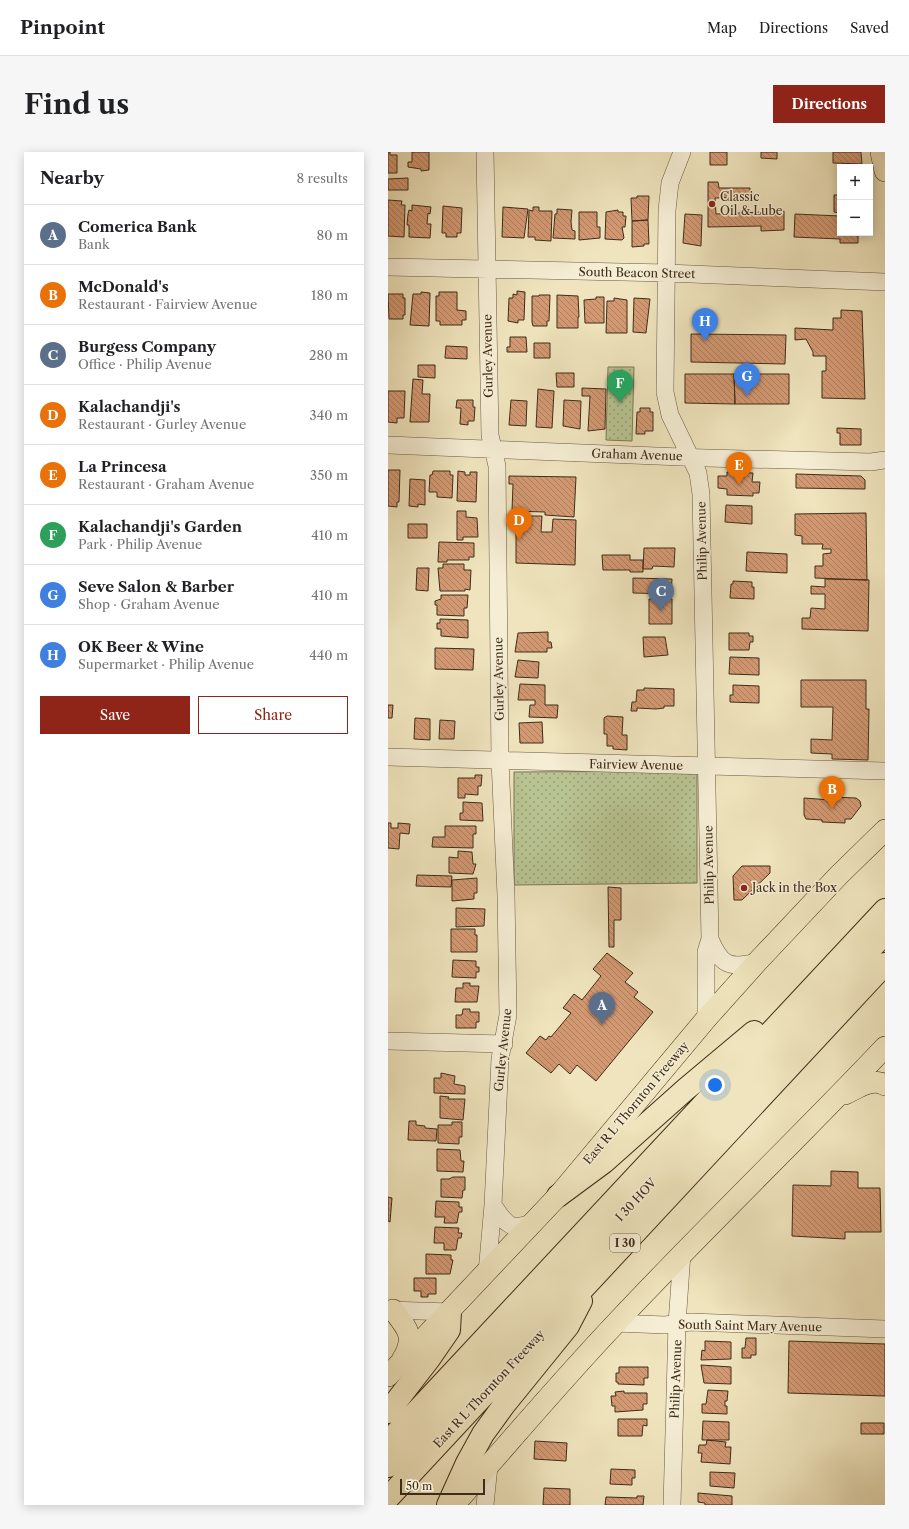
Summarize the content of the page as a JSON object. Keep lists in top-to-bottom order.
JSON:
{
  "streets": {
    "highway": ["East R L Thornton Freeway", "I 30 HOV", "I 30"],
    "street": [
      "South Beacon Street",
      "Gurley Avenue",
      "Graham Avenue",
      "Philip Avenue",
      "Fairview Avenue",
      "South Saint Mary Avenue"
    ]
  },
  "crossings": [
    ["South Beacon Street", "Gurley Avenue"],
    ["South Beacon Street", "Philip Avenue"],
    ["Gurley Avenue", "Graham Avenue"],
    ["Gurley Avenue", "Fairview Avenue"],
    ["Gurley Avenue", "East R L Thornton Freeway"],
    ["Graham Avenue", "Philip Avenue"],
    ["Philip Avenue", "Fairview Avenue"],
    ["Philip Avenue", "East R L Thornton Freeway"],
    ["Philip Avenue", "South Saint Mary Avenue"]
  ],
  "places": ["Classic Oil & Lube", "Jack in the Box"],
  "scale_bar": "50 m",
  "page": {
    "header": "Pinpoint",
    "nav": ["Map", "Directions", "Saved"],
    "buttons": [
      "Directions",
      ["Save", "Share"]
    ],
    "title": "Find us",
    "heading": ["Nearby", "8 results"],
    "map_buttons": ["+", "−"],
    "list": [
      {
        "mark": "A",
        "name": "Comerica Bank",
        "note": "Bank",
        "value": "80 m"
      },
      {
        "mark": "B",
        "name": "McDonald's",
        "note": "Restaurant · Fairview Avenue",
        "value": "180 m"
      },
      {
        "mark": "C",
        "name": "Burgess Company",
        "note": "Office · Philip Avenue",
        "value": "280 m"
      },
      {
        "mark": "D",
        "name": "Kalachandji's",
        "note": "Restaurant · Gurley Avenue",
        "value": "340 m"
      },
      {
        "mark": "E",
        "name": "La Princesa",
        "note": "Restaurant · Graham Avenue",
        "value": "350 m"
      },
      {
        "mark": "F",
        "name": "Kalachandji's Garden",
        "note": "Park · Philip Avenue",
        "value": "410 m"
      },
      {
        "mark": "G",
        "name": "Seve Salon & Barber",
        "note": "Shop · Graham Avenue",
        "value": "410 m"
      },
      {
        "mark": "H",
        "name": "OK Beer & Wine",
        "note": "Supermarket · Philip Avenue",
        "value": "440 m"
      }
    ],
    "pins": [
      "H",
      "G",
      "F",
      "E",
      "D",
      "C",
      "B",
      "A"
    ],
    "scale": "50 m"
  }
}
